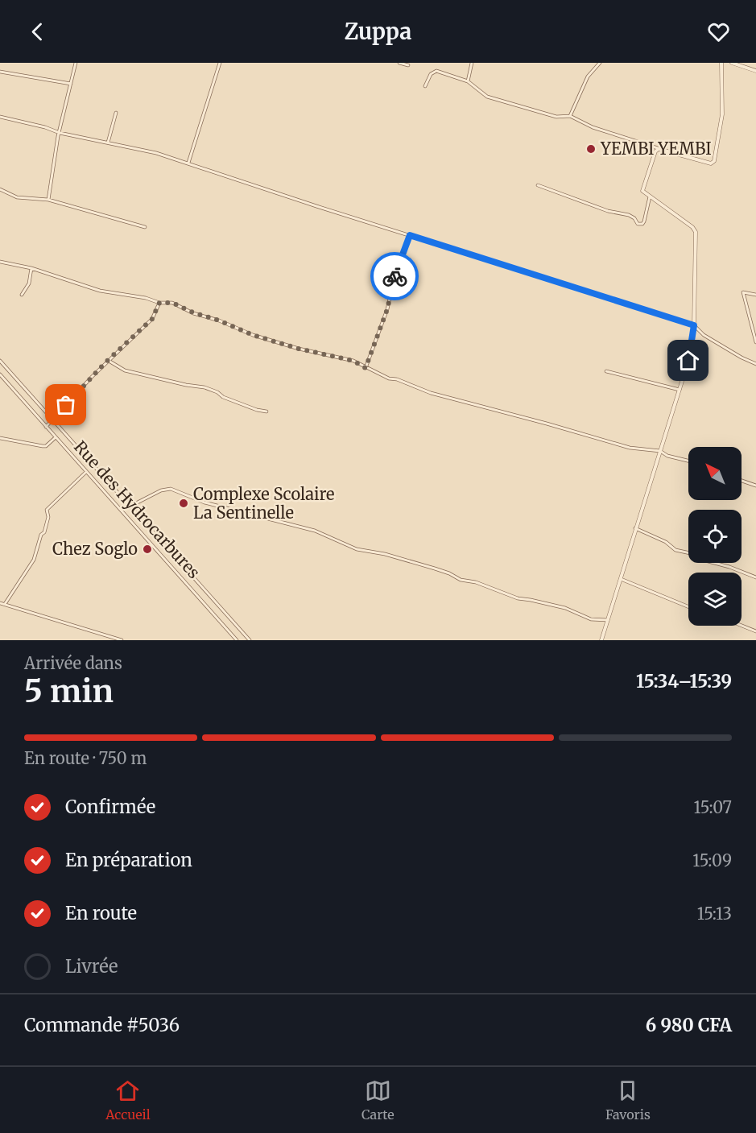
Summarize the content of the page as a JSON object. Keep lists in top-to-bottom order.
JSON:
{
  "streets": {
    "street": ["Rue des Hydrocarbures"]
  },
  "places": ["YEMBI YEMBI", "Complexe Scolaire La Sentinelle", "Chez Soglo"],
  "north": "top left",
  "page": {
    "header": "Zuppa",
    "heading": ["5 min", "Arrivée dans", "15:34–15:39"],
    "panel": ["Commande #5036", "6 980 CFA"],
    "bar": "En route · 750 m",
    "list": [
      ["Confirmée", "15:07"],
      ["En préparation", "15:09"],
      ["En route", "15:13"],
      "Livrée"
    ],
    "tabs": ["Accueil", "Carte", "Favoris"]
  }
}
